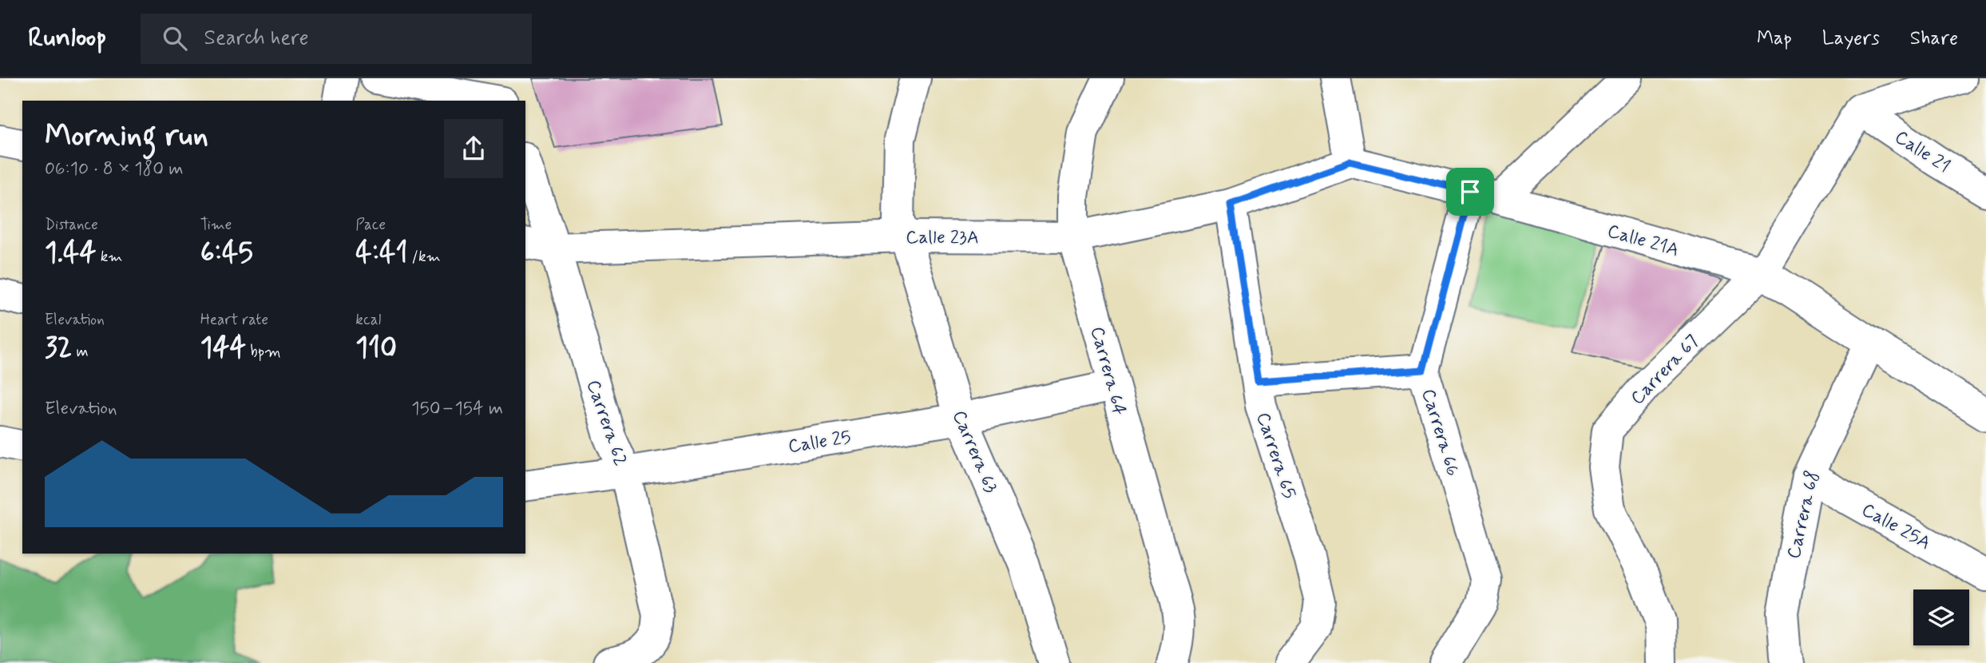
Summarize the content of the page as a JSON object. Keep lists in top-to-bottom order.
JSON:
{
  "streets": {
    "street": [
      "Calle 21",
      "Calle 23A",
      "Calle 21A",
      "Carrera 67",
      "Carrera 64",
      "Carrera 62",
      "Carrera 66",
      "Calle 25",
      "Carrera 63",
      "Carrera 65",
      "Carrera 68",
      "Calle 25A"
    ]
  },
  "crossings": [
    ["Calle 21", "Carrera 67"],
    ["Calle 23A", "Calle 21A"],
    ["Calle 23A", "Carrera 64"],
    ["Calle 23A", "Carrera 62"],
    ["Calle 23A", "Carrera 63"],
    ["Calle 23A", "Carrera 65"],
    ["Calle 21A", "Carrera 67"],
    ["Calle 21A", "Carrera 66"],
    ["Calle 21A", "Carrera 68"],
    ["Carrera 64", "Calle 25"],
    ["Carrera 62", "Calle 25"],
    ["Calle 25", "Carrera 63"],
    ["Carrera 68", "Calle 25A"]
  ],
  "page": {
    "header": "Runloop",
    "search": "Search here",
    "nav": ["Map", "Layers", "Share"],
    "heading": ["Morning run", "06:10 · 8 × 180 m"],
    "stats": [
      ["Distance", "1.44 km"],
      ["Time", "6:45"],
      ["Pace", "4:41 /km"],
      ["Elevation", "32 m"],
      ["Heart rate", "144 bpm"],
      ["kcal", "110"]
    ],
    "chart": ["Elevation", "150–154 m"]
  }
}
